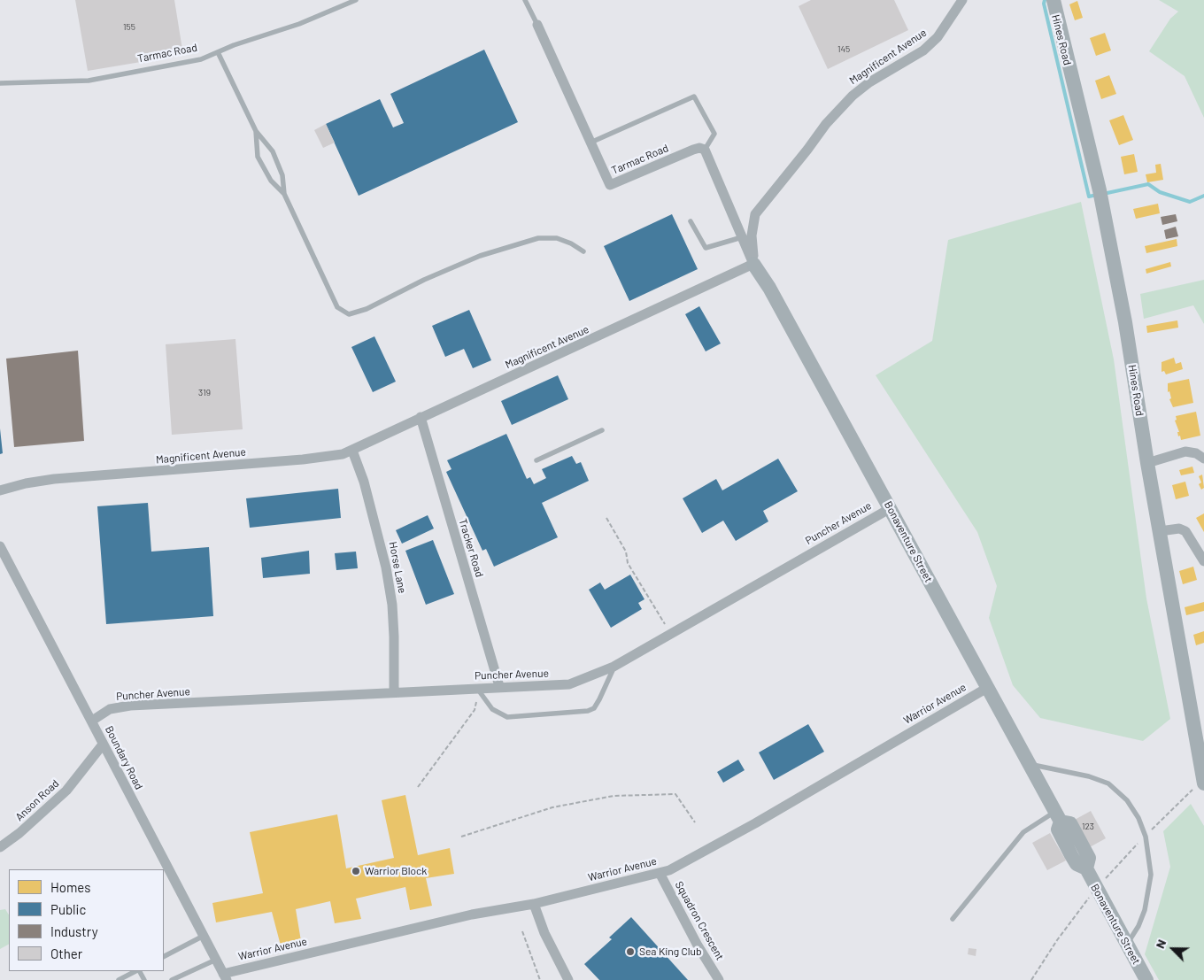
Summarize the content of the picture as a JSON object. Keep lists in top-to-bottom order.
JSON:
{
  "streets": {
    "street": [
      "Hines Road",
      "Tarmac Road",
      "Magnificent Avenue",
      "Puncher Avenue",
      "Bonaventure Street",
      "Tracker Road",
      "Horse Lane",
      "Warrior Avenue",
      "Boundary Road",
      "Anson Road",
      "Squadron Crescent"
    ]
  },
  "crossings": [
    ["Magnificent Avenue", "Bonaventure Street"],
    ["Magnificent Avenue", "Tracker Road"],
    ["Magnificent Avenue", "Horse Lane"],
    ["Puncher Avenue", "Bonaventure Street"],
    ["Puncher Avenue", "Tracker Road"],
    ["Puncher Avenue", "Horse Lane"],
    ["Puncher Avenue", "Boundary Road"],
    ["Bonaventure Street", "Warrior Avenue"],
    ["Warrior Avenue", "Boundary Road"],
    ["Warrior Avenue", "Squadron Crescent"],
    ["Boundary Road", "Anson Road"]
  ],
  "places": ["Warrior Block", "Sea King Club"],
  "house_numbers": [
    "155",
    "145",
    "319",
    "123"
  ],
  "legend": [
    "Homes",
    "Public",
    "Industry",
    "Other"
  ],
  "north": "top left"
}
